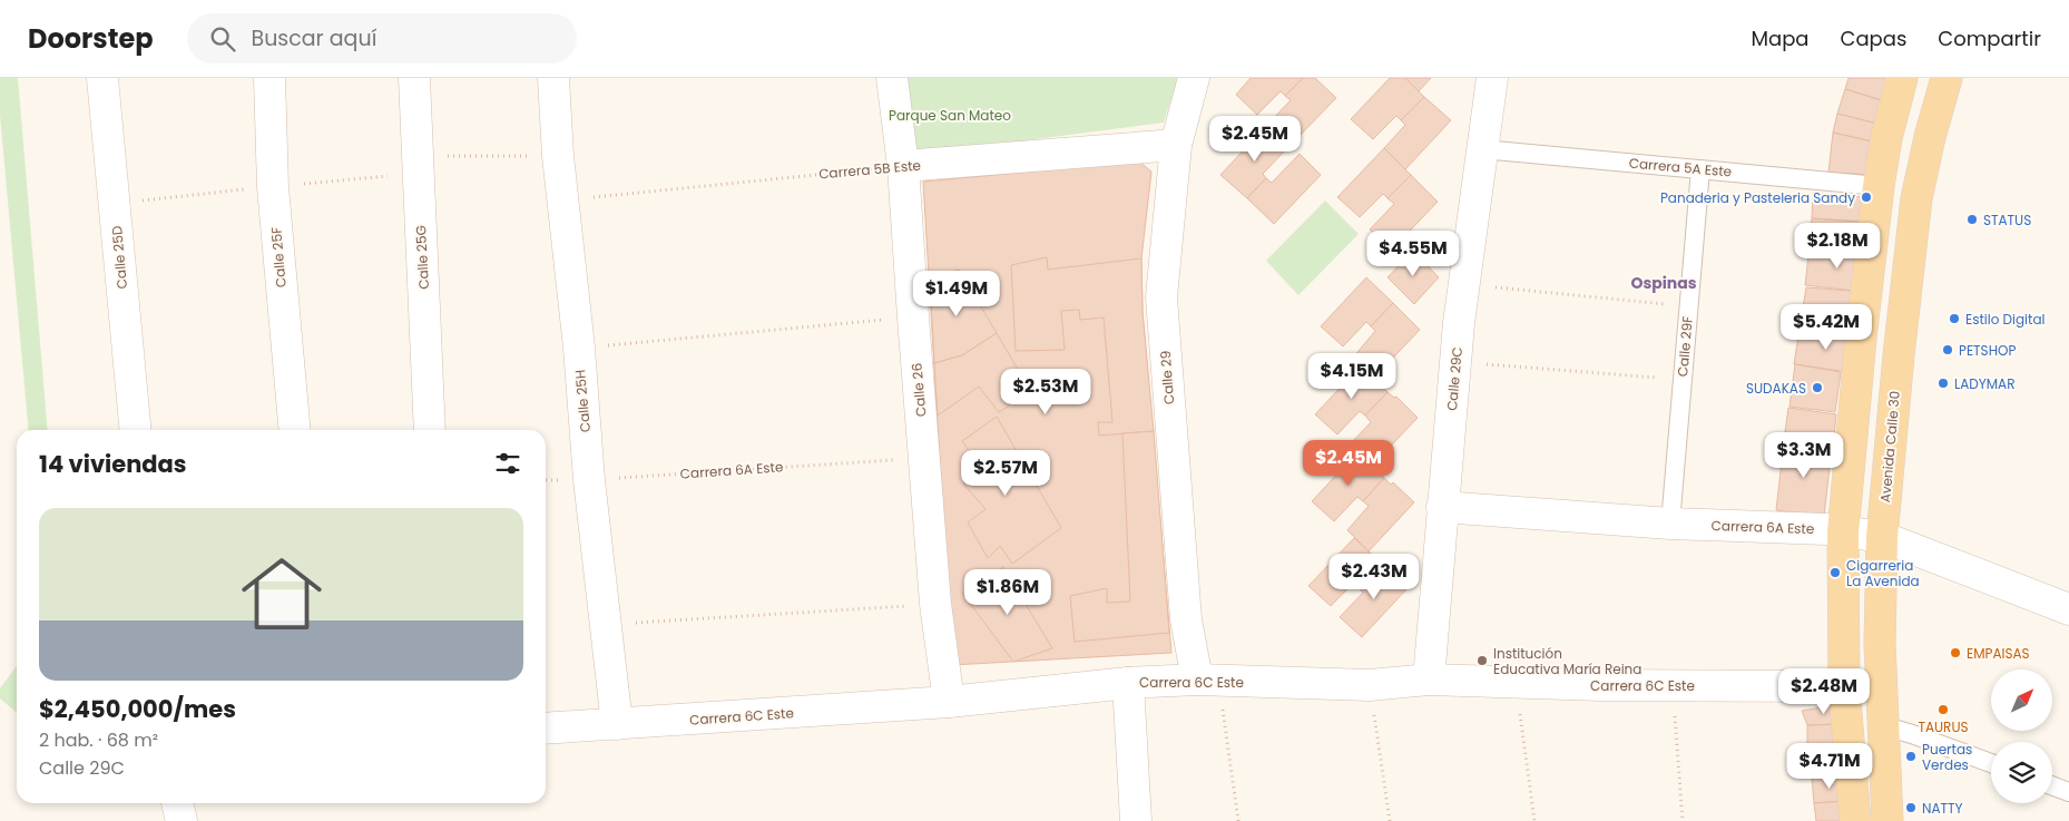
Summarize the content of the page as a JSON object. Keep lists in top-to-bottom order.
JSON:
{
  "streets": {
    "main road": ["Avenida Calle 30"],
    "street": [
      "Carrera 5B Este",
      "Calle 25D",
      "Calle 25F",
      "Calle 25G",
      "Calle 29",
      "Calle 29C",
      "Calle 26",
      "Calle 25H",
      "Carrera 6A Este",
      "Carrera 6C Este"
    ],
    "lane": ["Carrera 5A Este", "Calle 29F"]
  },
  "crossings": [
    ["Carrera 5A Este", "Calle 29F"],
    ["Carrera 5A Este", "Calle 29C"],
    ["Carrera 5B Este", "Calle 29"],
    ["Carrera 5B Este", "Calle 26"],
    ["Carrera 5B Este", "Calle 25H"],
    ["Calle 29F", "Carrera 6A Este"],
    ["Calle 29", "Carrera 6C Este"],
    ["Calle 29C", "Carrera 6A Este"],
    ["Calle 29C", "Carrera 6C Este"],
    ["Calle 26", "Carrera 6A Este"],
    ["Calle 26", "Carrera 6C Este"],
    ["Calle 25H", "Carrera 6A Este"],
    ["Calle 25H", "Carrera 6C Este"],
    ["Avenida Calle 30", "Carrera 6A Este"]
  ],
  "districts": ["Ospinas"],
  "parks": ["Parque San Mateo"],
  "places": [
    "Panaderia y Pasteleria Sandy",
    "STATUS",
    "Estilo Digital",
    "PETSHOP",
    "LADYMAR",
    "SUDAKAS",
    "Cigarreria La Avenida",
    "EMPAISAS",
    "Institución Educativa María Reina",
    "TAURUS",
    "Puertas Verdes",
    "NATTY"
  ],
  "north": "top right",
  "page": {
    "header": "Doorstep",
    "search": "Buscar aquí",
    "nav": ["Mapa", "Capas", "Compartir"],
    "price": [
      "$2.45M",
      "$2.18M",
      "$4.55M",
      "$1.49M",
      "$5.42M",
      "$4.15M",
      "$2.53M",
      "$3.3M",
      "$2.45M",
      "$2.57M",
      "$2.43M",
      "$1.86M",
      "$2.48M",
      "$4.71M"
    ],
    "heading": "14 viviendas",
    "list": [
      {
        "name": "$2,450,000/mes",
        "note": "2 hab. · 68 m² · Calle 29C"
      }
    ]
  }
}
